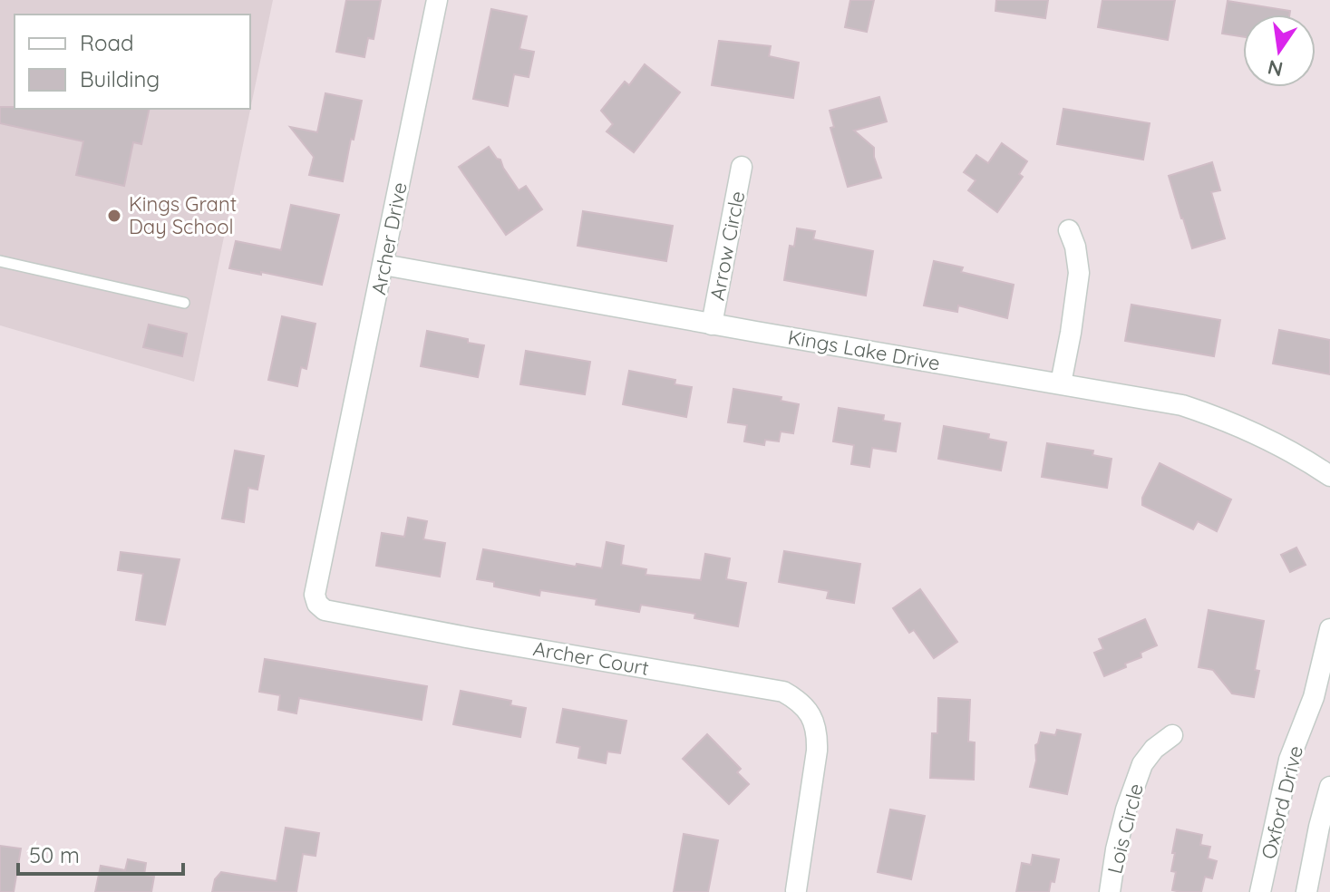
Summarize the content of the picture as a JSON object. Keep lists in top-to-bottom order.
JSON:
{
  "streets": {
    "street": [
      "Archer Drive",
      "Arrow Circle",
      "Kings Lake Drive",
      "Archer Court",
      "Oxford Drive",
      "Lois Circle"
    ]
  },
  "crossings": [
    ["Archer Drive", "Kings Lake Drive"],
    ["Archer Drive", "Archer Court"],
    ["Arrow Circle", "Kings Lake Drive"]
  ],
  "places": ["Kings Grant Day School"],
  "legend": ["Road", "Building"],
  "scale_bar": "50 m",
  "north": "bottom"
}
